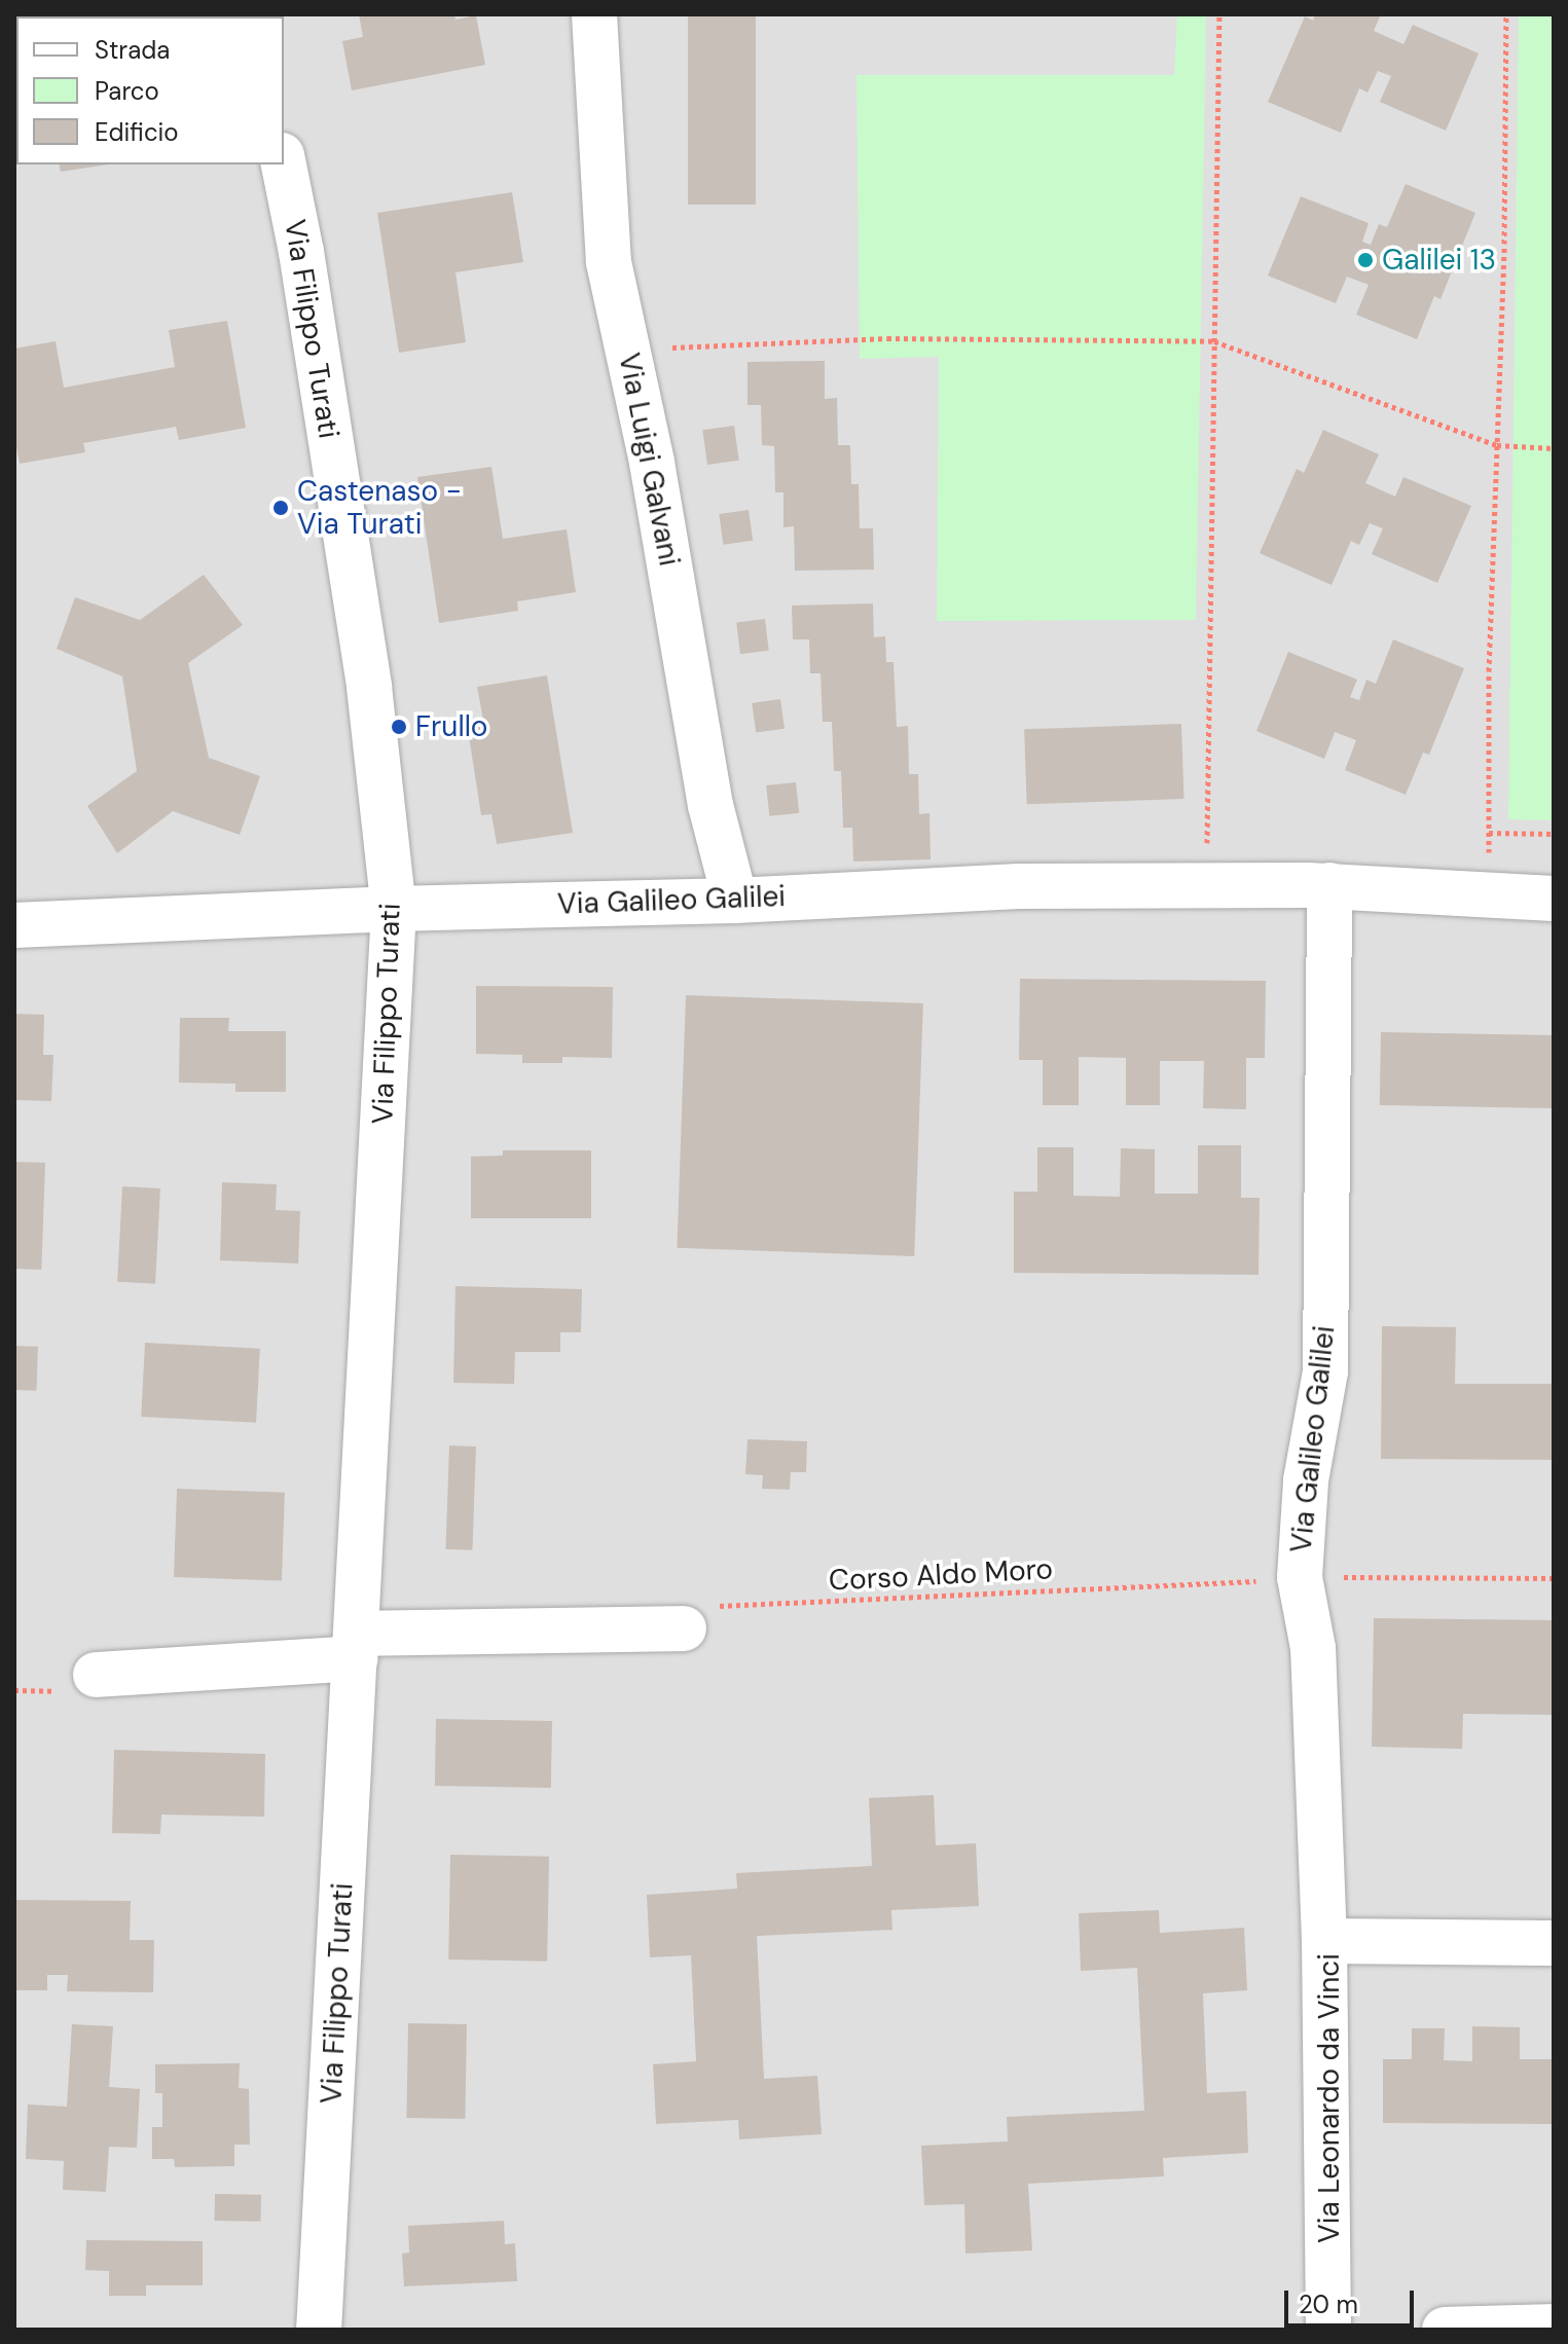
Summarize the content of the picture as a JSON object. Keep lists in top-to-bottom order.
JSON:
{
  "streets": {
    "street": [
      "Via Filippo Turati",
      "Via Luigi Galvani",
      "Via Galileo Galilei",
      "Via Leonardo da Vinci"
    ],
    "path": ["Corso Aldo Moro"]
  },
  "crossings": [
    ["Via Filippo Turati", "Via Galileo Galilei"],
    ["Via Luigi Galvani", "Via Galileo Galilei"],
    ["Via Galileo Galilei", "Corso Aldo Moro"],
    ["Via Galileo Galilei", "Via Leonardo da Vinci"]
  ],
  "places": ["Galilei 13", "Castenaso - Via Turati", "Frullo"],
  "legend": ["Strada", "Parco", "Edificio"],
  "scale_bar": "20 m"
}
